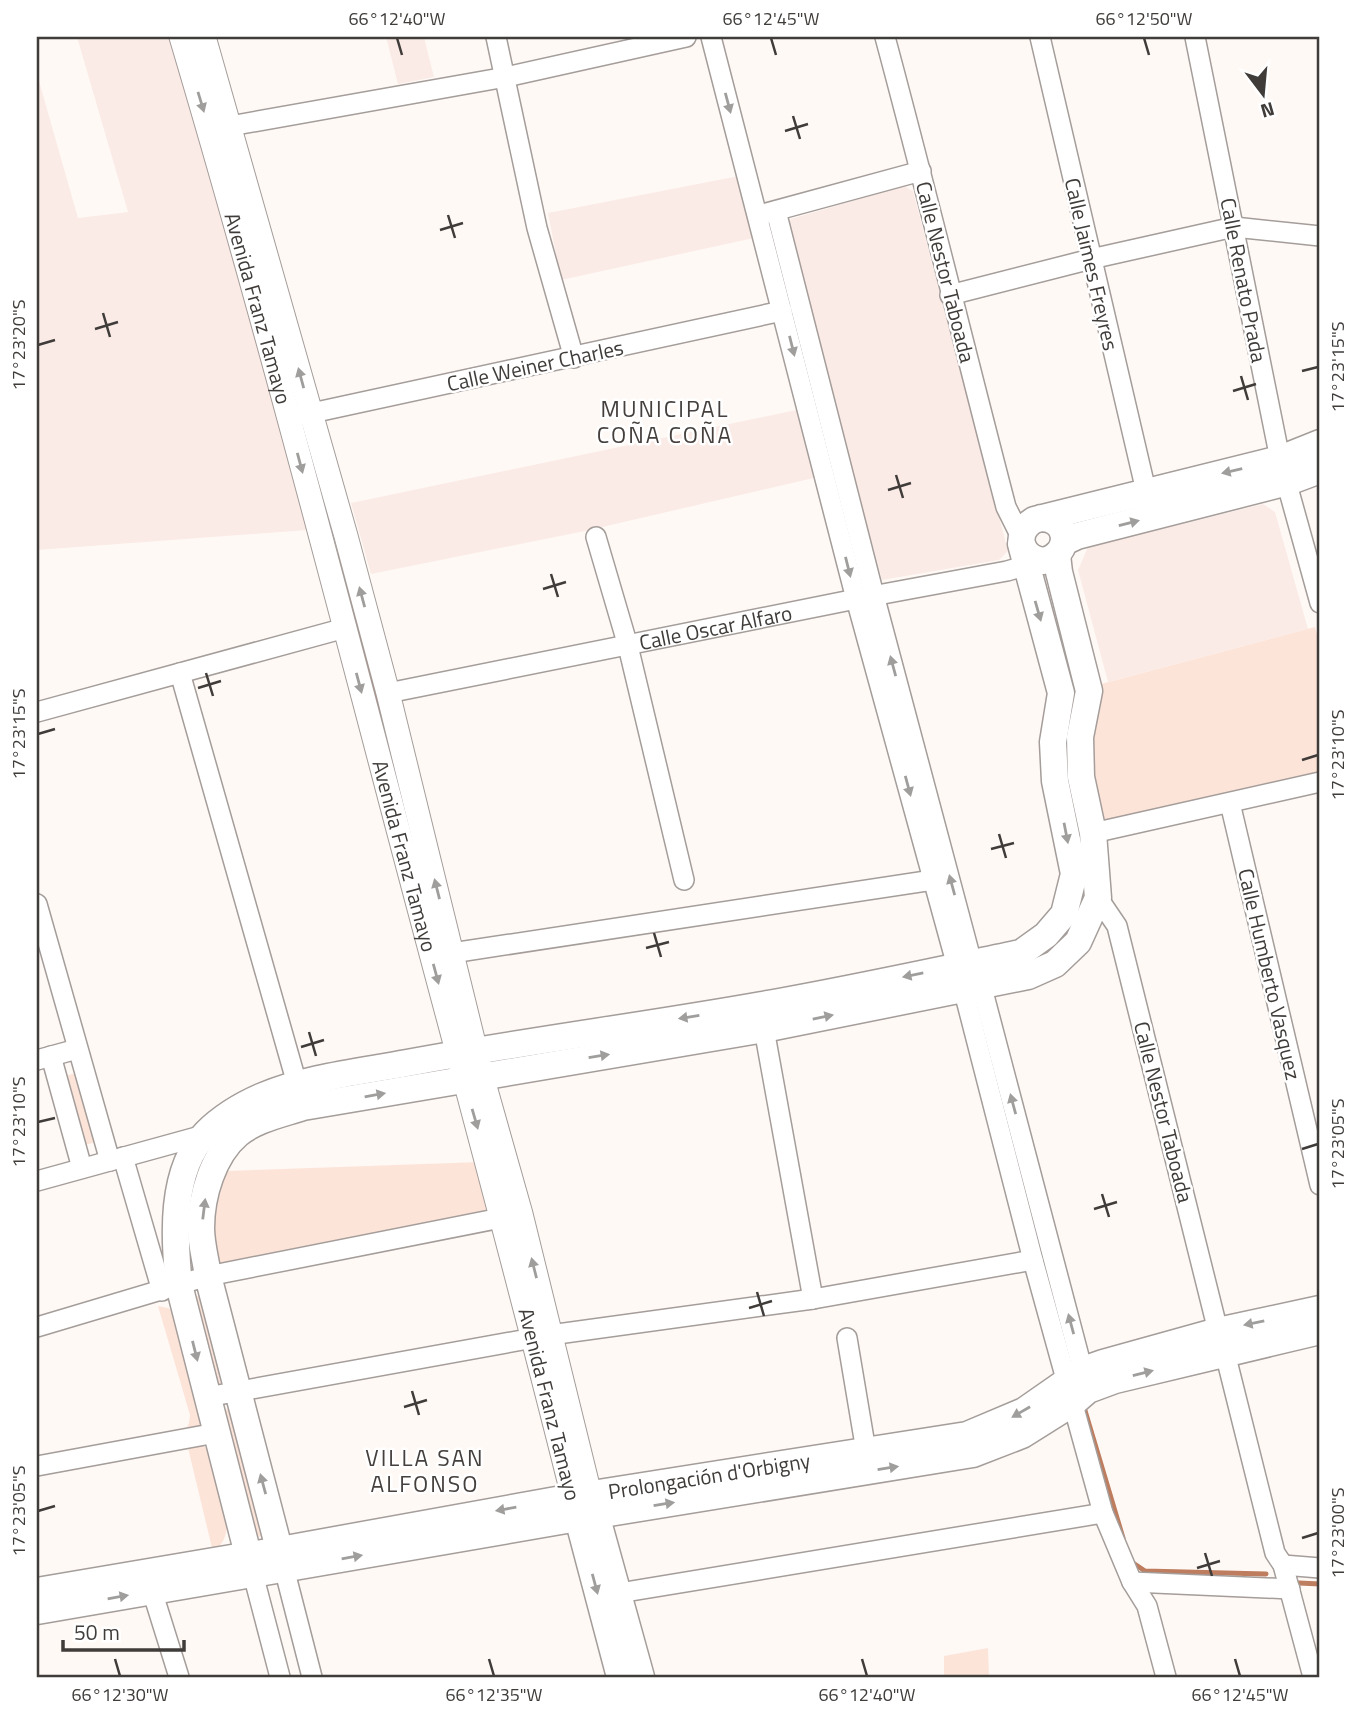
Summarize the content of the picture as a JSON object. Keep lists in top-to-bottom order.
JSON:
{
  "streets": {
    "main road": ["Avenida Franz Tamayo", "Calle Oscar Alfaro", "Prolongación d'Orbigny"],
    "street": [
      "Calle Jaimes Freyres",
      "Calle Nestor Taboada",
      "Calle Renato Prada",
      "Calle Weiner Charles",
      "Calle Humberto Vasquez"
    ]
  },
  "crossings": [
    ["Calle Jaimes Freyres", "Calle Oscar Alfaro"],
    ["Calle Nestor Taboada", "Calle Oscar Alfaro"],
    ["Calle Nestor Taboada", "Prolongación d'Orbigny"],
    ["Calle Renato Prada", "Calle Oscar Alfaro"],
    ["Avenida Franz Tamayo", "Calle Weiner Charles"],
    ["Avenida Franz Tamayo", "Calle Oscar Alfaro"],
    ["Avenida Franz Tamayo", "Prolongación d'Orbigny"]
  ],
  "districts": ["MUNICIPAL COÑA COÑA", "VILLA SAN ALFONSO"],
  "scale_bar": "50 m",
  "north": "bottom",
  "coordinates": [
    "66°12'40\"W",
    "66°12'45\"W",
    "66°12'50\"W",
    "17°23'20\"S",
    "17°23'15\"S",
    "17°23'10\"S",
    "17°23'05\"S",
    "17°23'00\"S",
    "66°12'30\"W",
    "66°12'35\"W"
  ]
}
